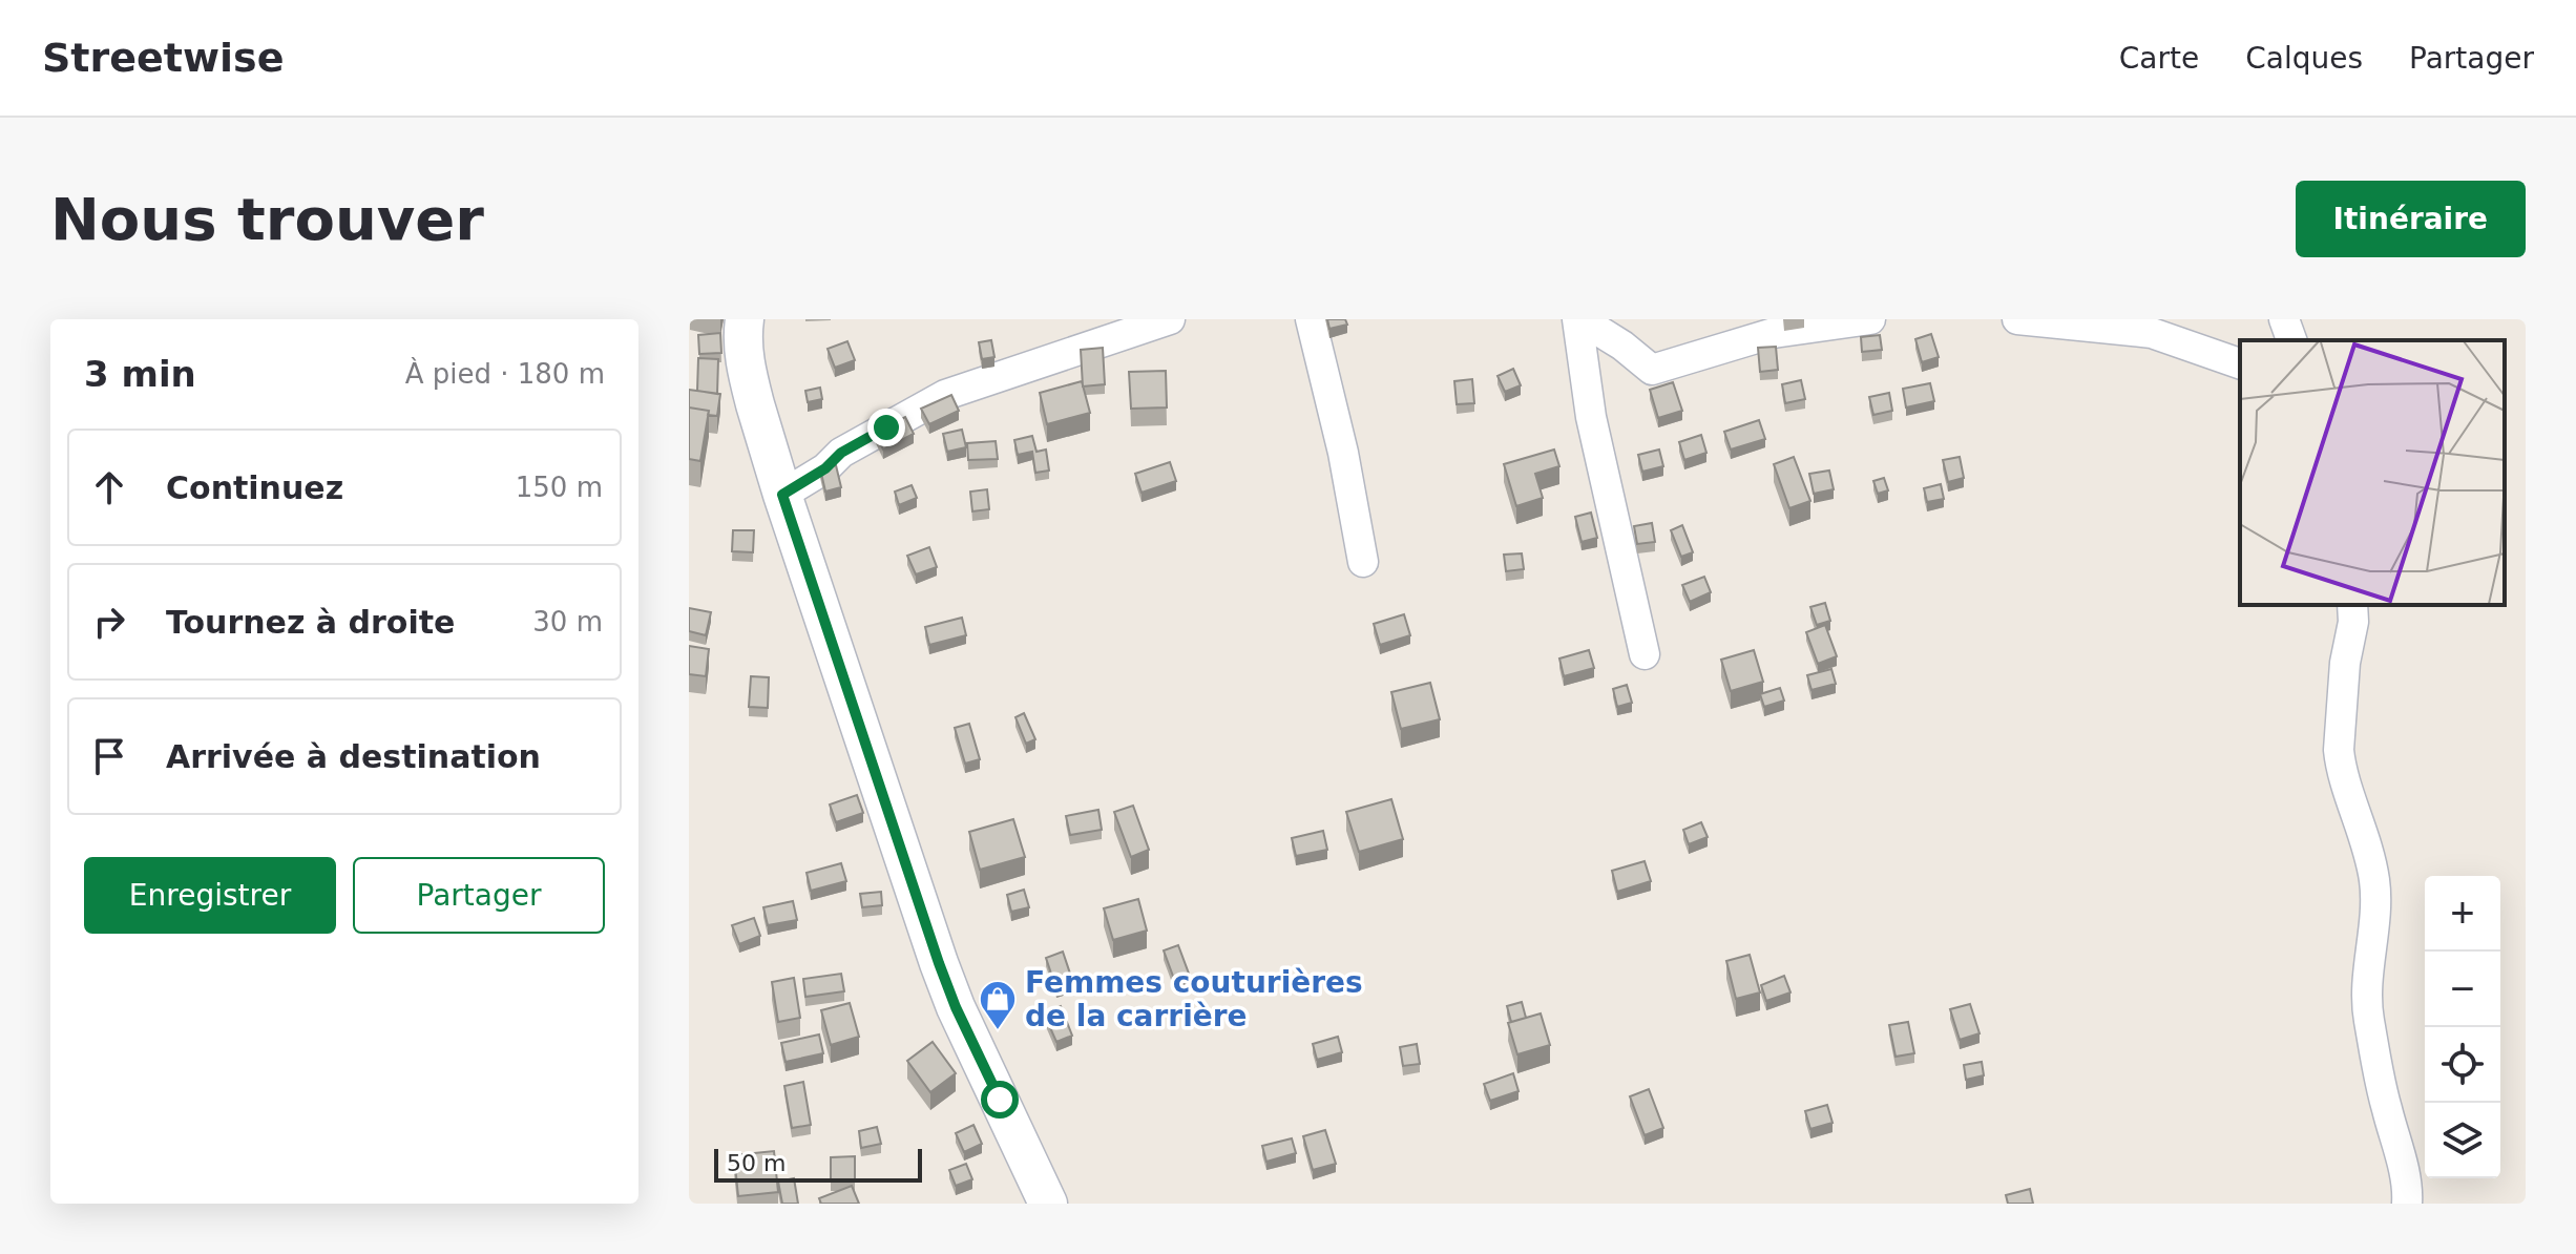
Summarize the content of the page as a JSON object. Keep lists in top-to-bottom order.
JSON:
{
  "places": {
    "shop": ["Femmes couturières de la carrière"]
  },
  "scale_bar": "50 m",
  "page": {
    "header": "Streetwise",
    "nav": ["Carte", "Calques", "Partager"],
    "buttons": [
      "Itinéraire",
      ["Enregistrer", "Partager"]
    ],
    "title": "Nous trouver",
    "heading": ["3 min", "À pied · 180 m"],
    "list": [
      ["Continuez", "150 m"],
      ["Tournez à droite", "30 m"],
      "Arrivée à destination"
    ],
    "map_buttons": ["+", "−"],
    "scale": "50 m"
  }
}
